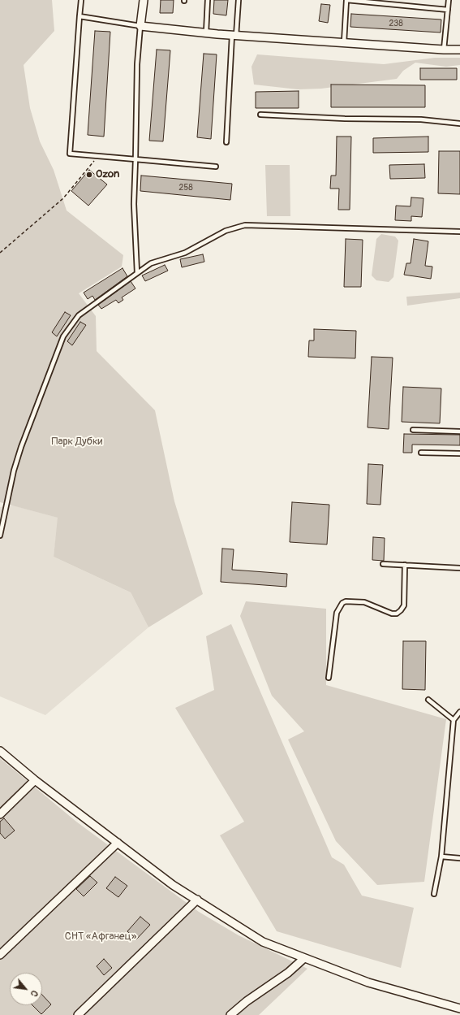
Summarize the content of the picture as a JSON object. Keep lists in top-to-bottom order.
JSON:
{
  "parks": ["Парк Дубки", "СНТ «Афганец»"],
  "places": ["Ozon"],
  "house_numbers": ["238", "258"],
  "north": "bottom right"
}
